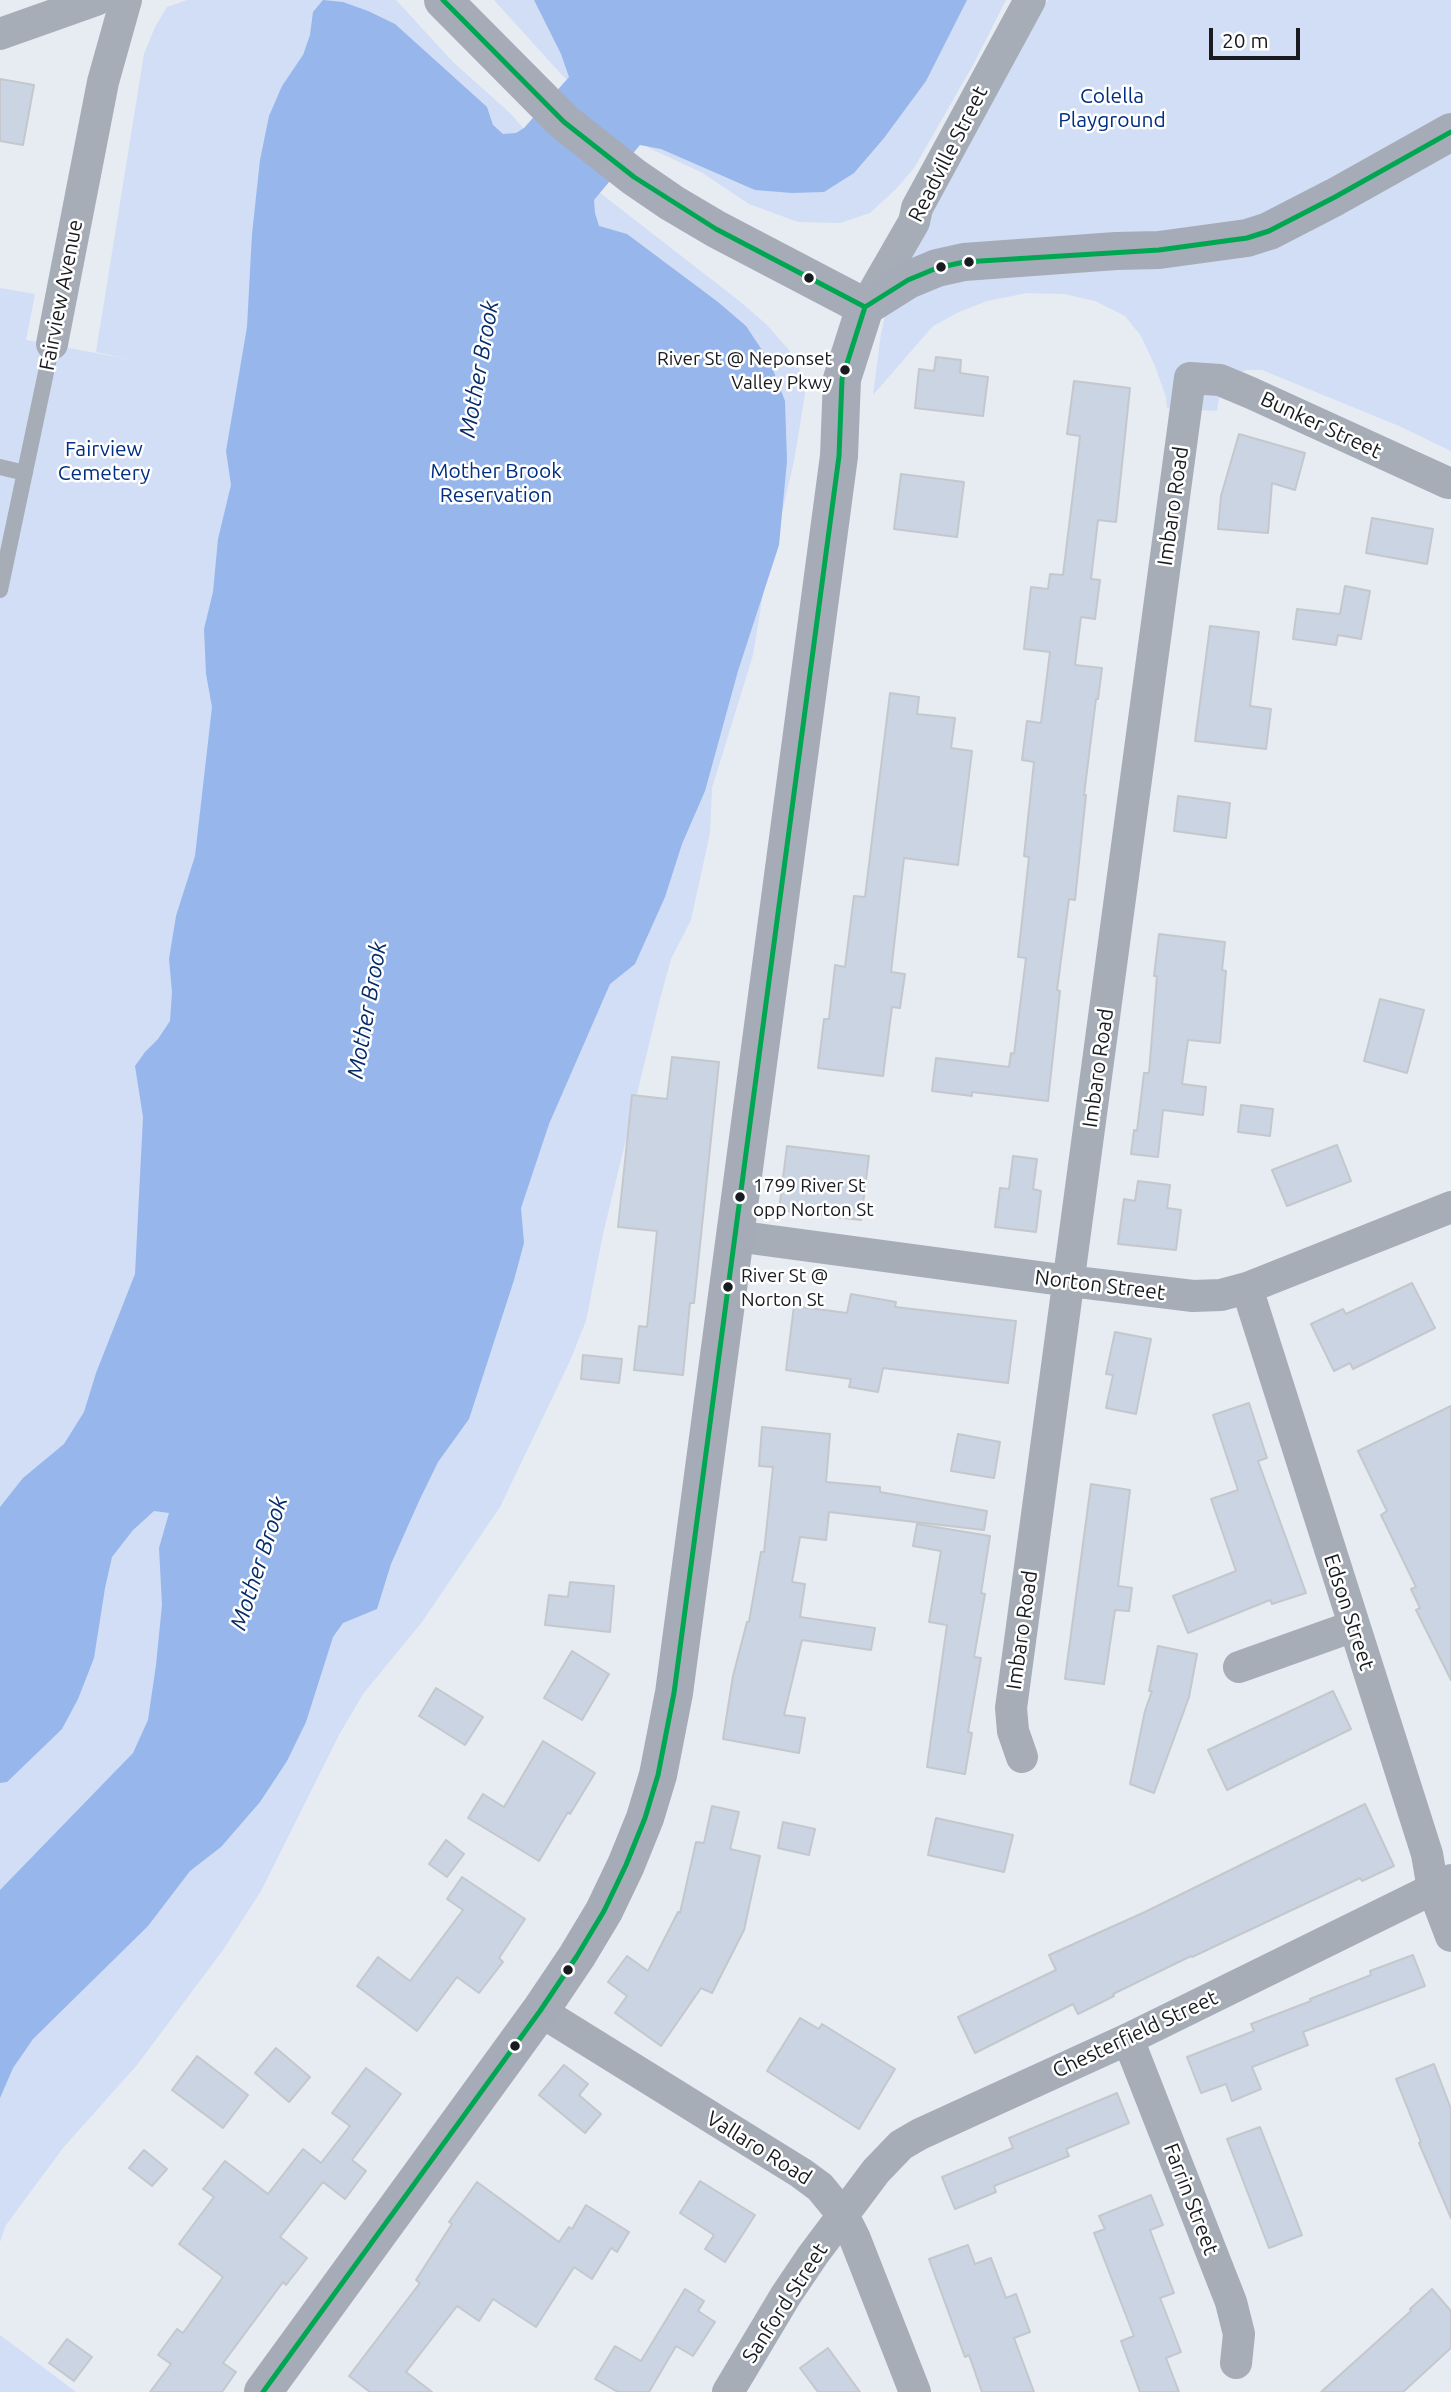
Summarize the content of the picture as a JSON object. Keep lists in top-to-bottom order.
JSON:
{
  "streets": {
    "street": [
      "Readville Street",
      "Fairview Avenue",
      "Bunker Street",
      "Imbaro Road",
      "Norton Street",
      "Edson Street",
      "Chesterfield Street",
      "Vallaro Road",
      "Farrin Street",
      "Sanford Street"
    ]
  },
  "crossings": [
    ["Bunker Street", "Imbaro Road"],
    ["Imbaro Road", "Norton Street"],
    ["Norton Street", "Edson Street"],
    ["Edson Street", "Chesterfield Street"],
    ["Chesterfield Street", "Vallaro Road"],
    ["Chesterfield Street", "Farrin Street"],
    ["Chesterfield Street", "Sanford Street"],
    ["Vallaro Road", "Sanford Street"]
  ],
  "water": ["Mother Brook"],
  "parks": ["Colella Playground", "Fairview Cemetery", "Mother Brook Reservation"],
  "places": ["River St @ Neponset Valley Pkwy", "1799 River St opp Norton St", "River St @ Norton St"],
  "scale_bar": "20 m"
}
